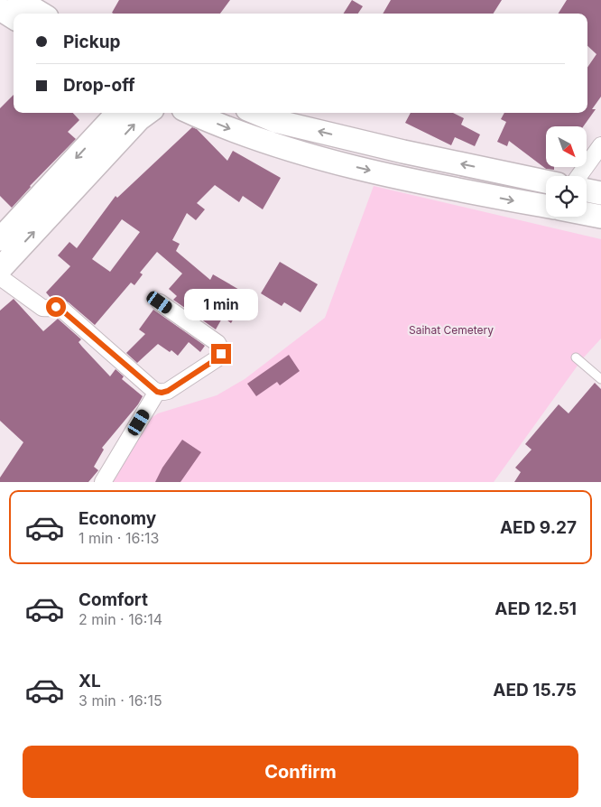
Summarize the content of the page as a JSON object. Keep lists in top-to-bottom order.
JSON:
{
  "parks": ["Saihat Cemetery"],
  "north": "bottom right",
  "page": {
    "banner": ["Pickup", "Drop-off"],
    "bubble": "1 min",
    "list": [
      {
        "name": "Economy",
        "note": "1 min · 16:13",
        "value": "AED 9.27"
      },
      {
        "name": "Comfort",
        "note": "2 min · 16:14",
        "value": "AED 12.51"
      },
      {
        "name": "XL",
        "note": "3 min · 16:15",
        "value": "AED 15.75"
      }
    ],
    "buttons": "Confirm"
  }
}
